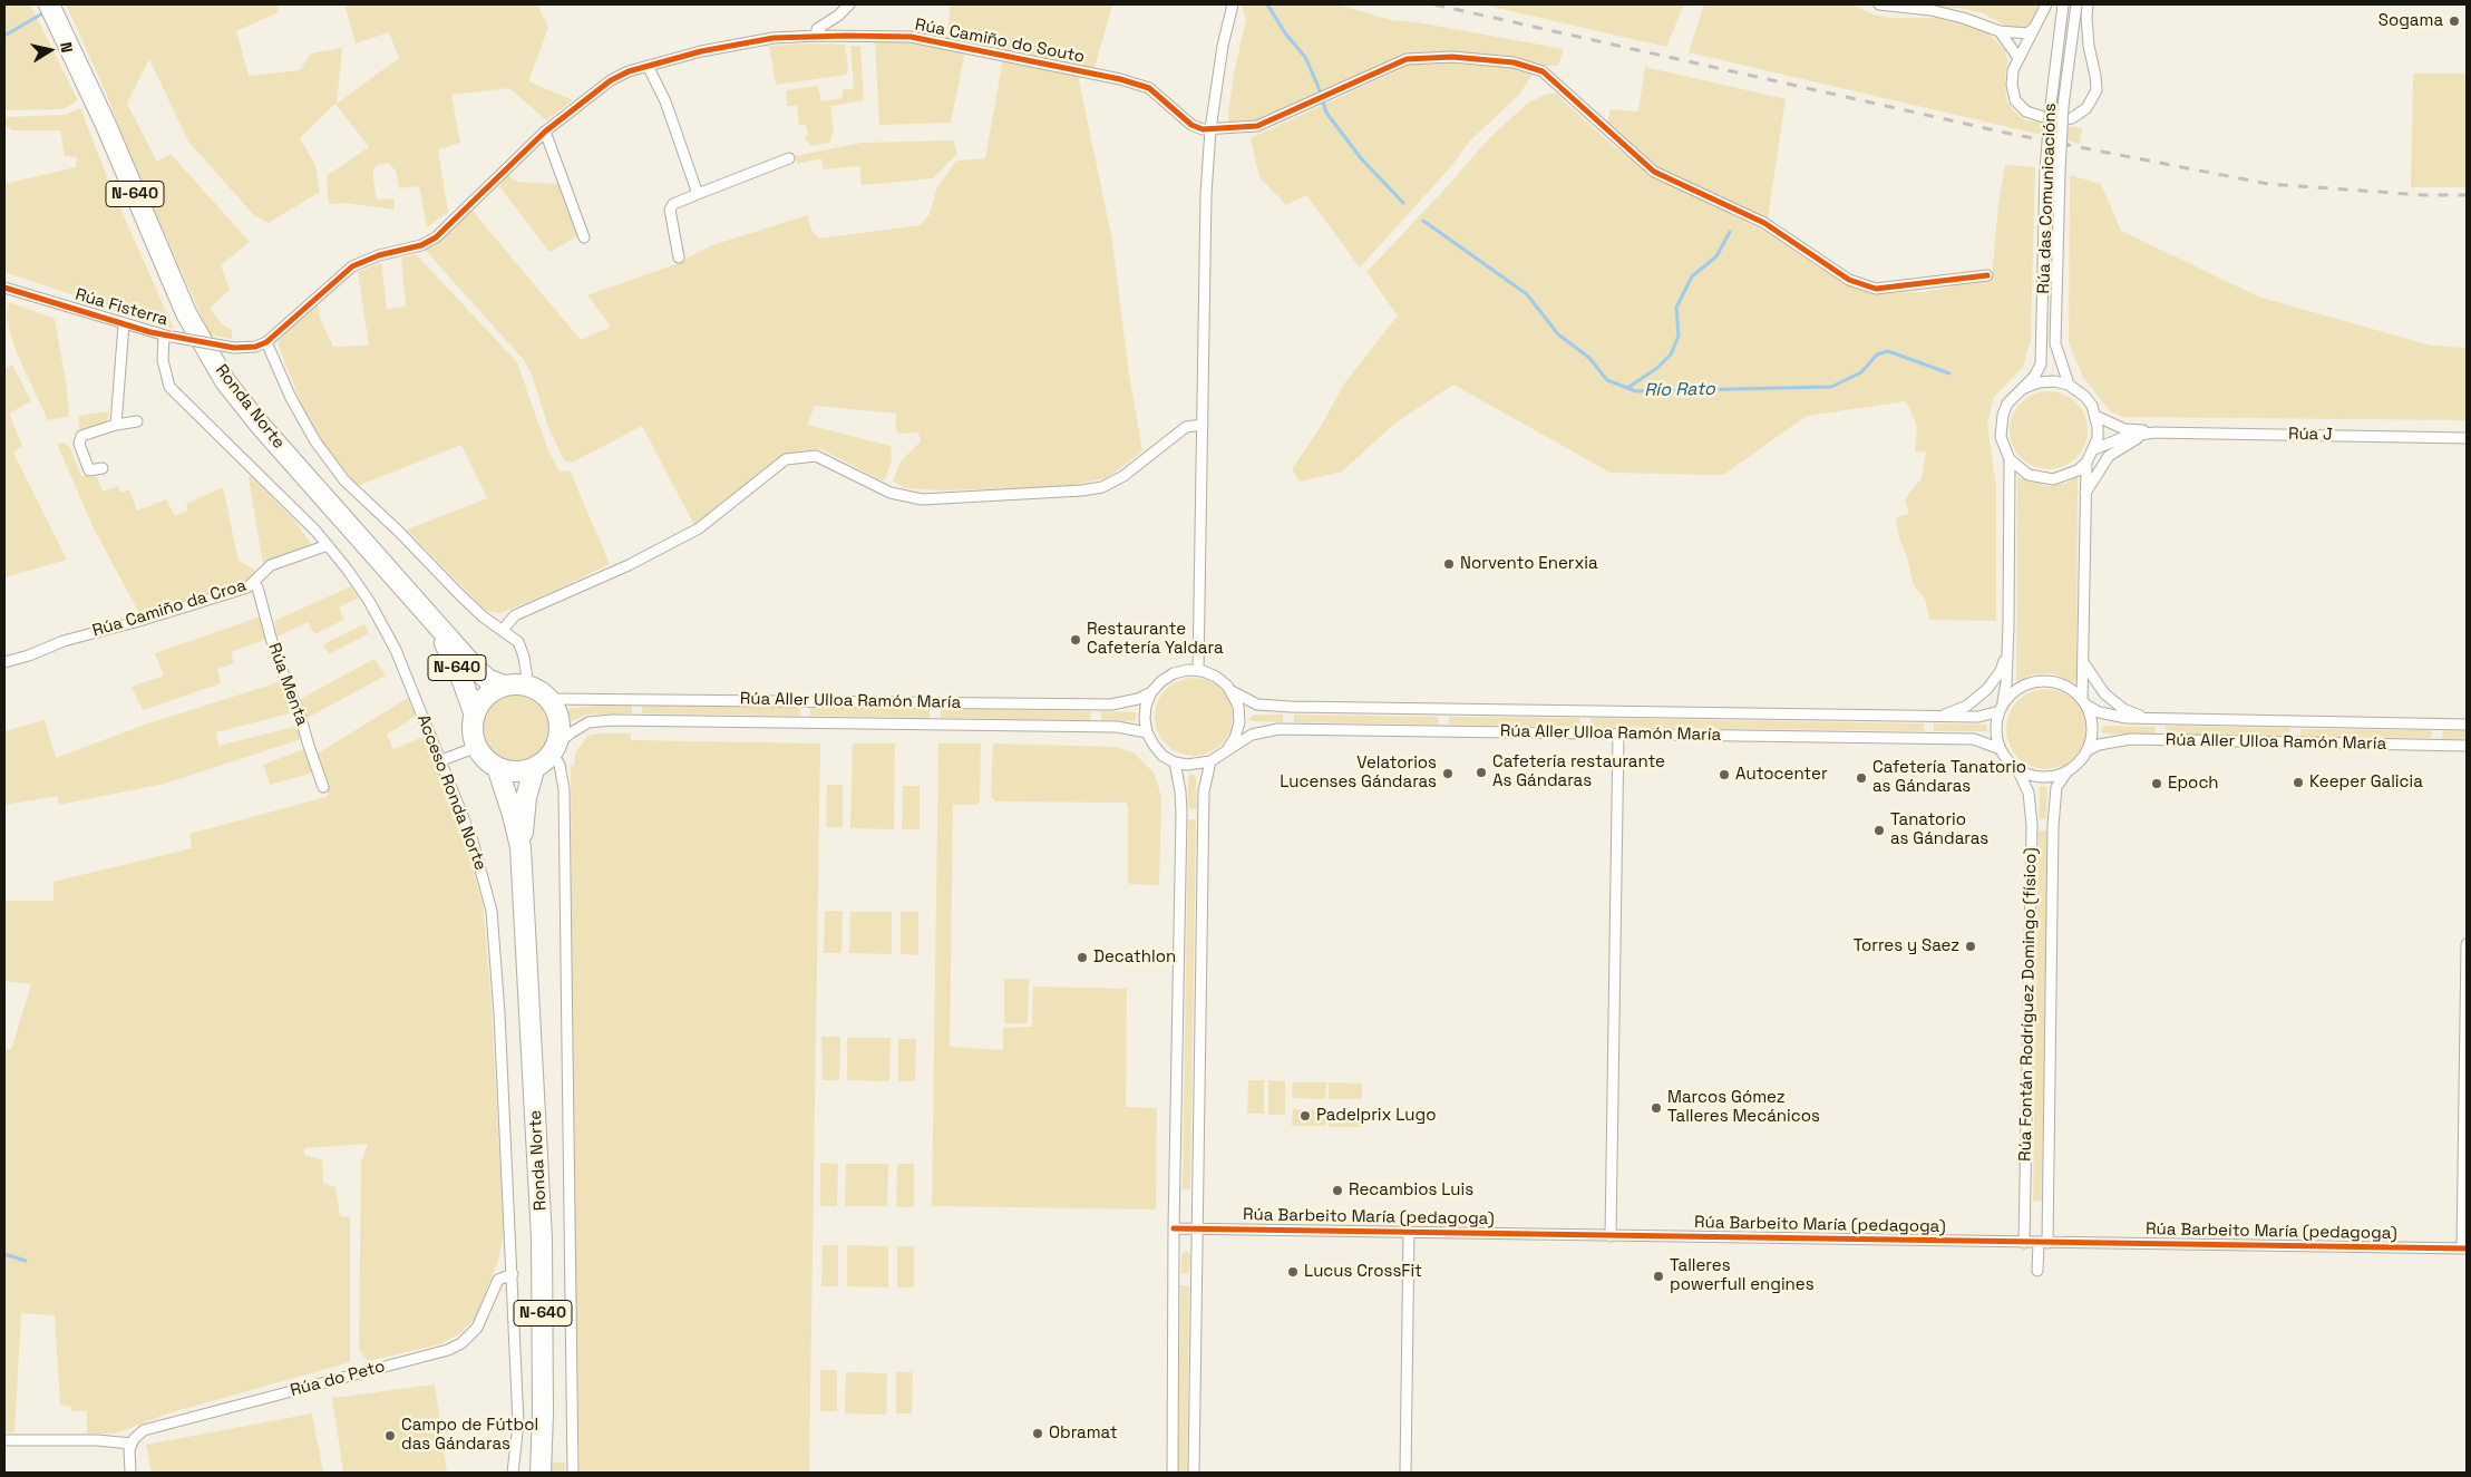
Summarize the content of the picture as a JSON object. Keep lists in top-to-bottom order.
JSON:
{
  "streets": {
    "highway": ["N-640", "Ronda Norte"],
    "street": [
      "Rúa Camiño do Souto",
      "Rúa das Comunicacións",
      "Rúa Fisterra",
      "Rúa J",
      "Rúa Camiño da Croa",
      "Rúa Menta",
      "Rúa Aller Ulloa Ramón María",
      "Acceso Ronda Norte",
      "Rúa Fontán Rodríguez Domingo (físico)",
      "Rúa Barbeito María (pedagoga)",
      "Rúa do Peto"
    ]
  },
  "crossings": [
    ["Rúa Camiño do Souto", "Rúa Fisterra"],
    ["N-640", "Ronda Norte"],
    ["N-640", "Rúa Aller Ulloa Ramón María"],
    ["Rúa das Comunicacións", "Rúa J"],
    ["Rúa Fisterra", "Acceso Ronda Norte"],
    ["Ronda Norte", "Rúa Aller Ulloa Ramón María"],
    ["Rúa Camiño da Croa", "Rúa Menta"],
    ["Rúa Camiño da Croa", "Acceso Ronda Norte"],
    ["Rúa Aller Ulloa Ramón María", "Rúa Fontán Rodríguez Domingo (físico)"],
    ["Acceso Ronda Norte", "Rúa do Peto"],
    ["Rúa Fontán Rodríguez Domingo (físico)", "Rúa Barbeito María (pedagoga)"]
  ],
  "water": ["Río Rato"],
  "places": [
    "Sogama",
    "Norvento Enerxia",
    "Restaurante Cafetería Yaldara",
    "Cafetería restaurante As Gándaras",
    "Velatorios Lucenses Gándaras",
    "Autocenter",
    "Cafetería Tanatorio as Gándaras",
    "Keeper Galicia",
    "Epoch",
    "Tanatorio as Gándaras",
    "Torres y Saez",
    "Decathlon",
    "Marcos Gómez Talleres Mecánicos",
    "Padelprix Lugo",
    "Recambios Luis",
    "Lucus CrossFit",
    "Talleres powerfull engines",
    "Obramat",
    "Campo de Fútbol das Gándaras"
  ],
  "north": "right"
}
